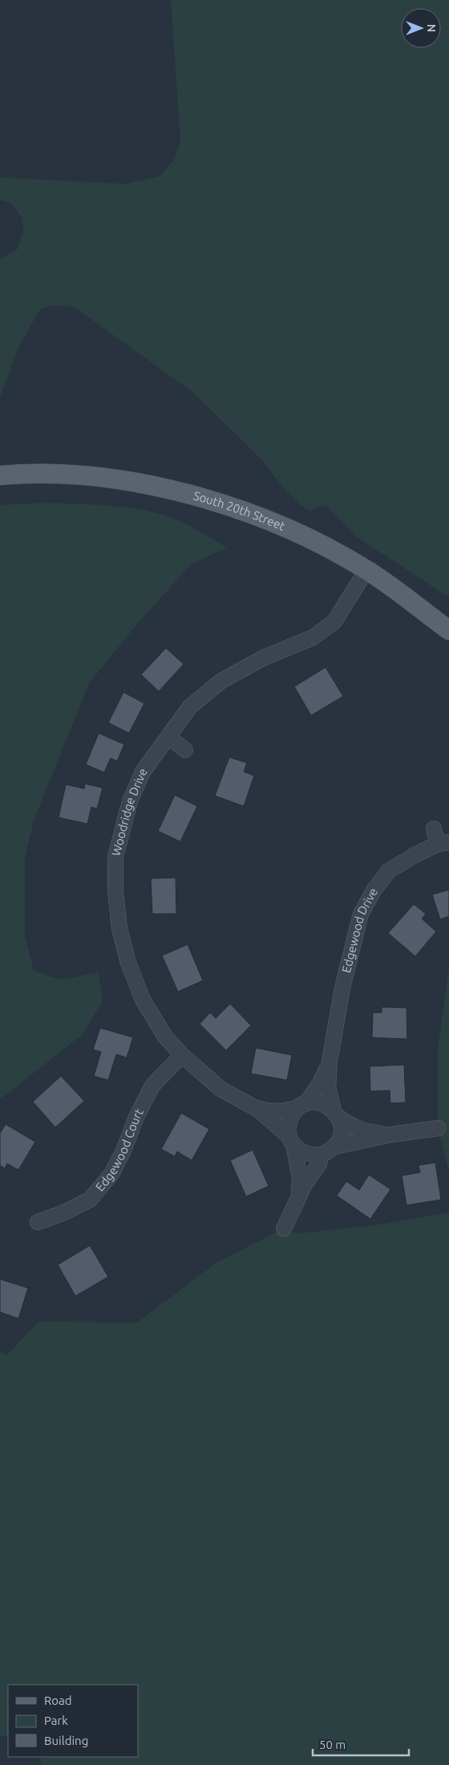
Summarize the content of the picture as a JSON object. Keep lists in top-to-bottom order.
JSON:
{
  "streets": {
    "main road": ["South 20th Street"],
    "street": ["Woodridge Drive", "Edgewood Drive", "Edgewood Court"]
  },
  "crossings": [
    ["South 20th Street", "Woodridge Drive"],
    ["Woodridge Drive", "Edgewood Court"]
  ],
  "legend": ["Road", "Park", "Building"],
  "scale_bar": "50 m",
  "north": "right"
}
